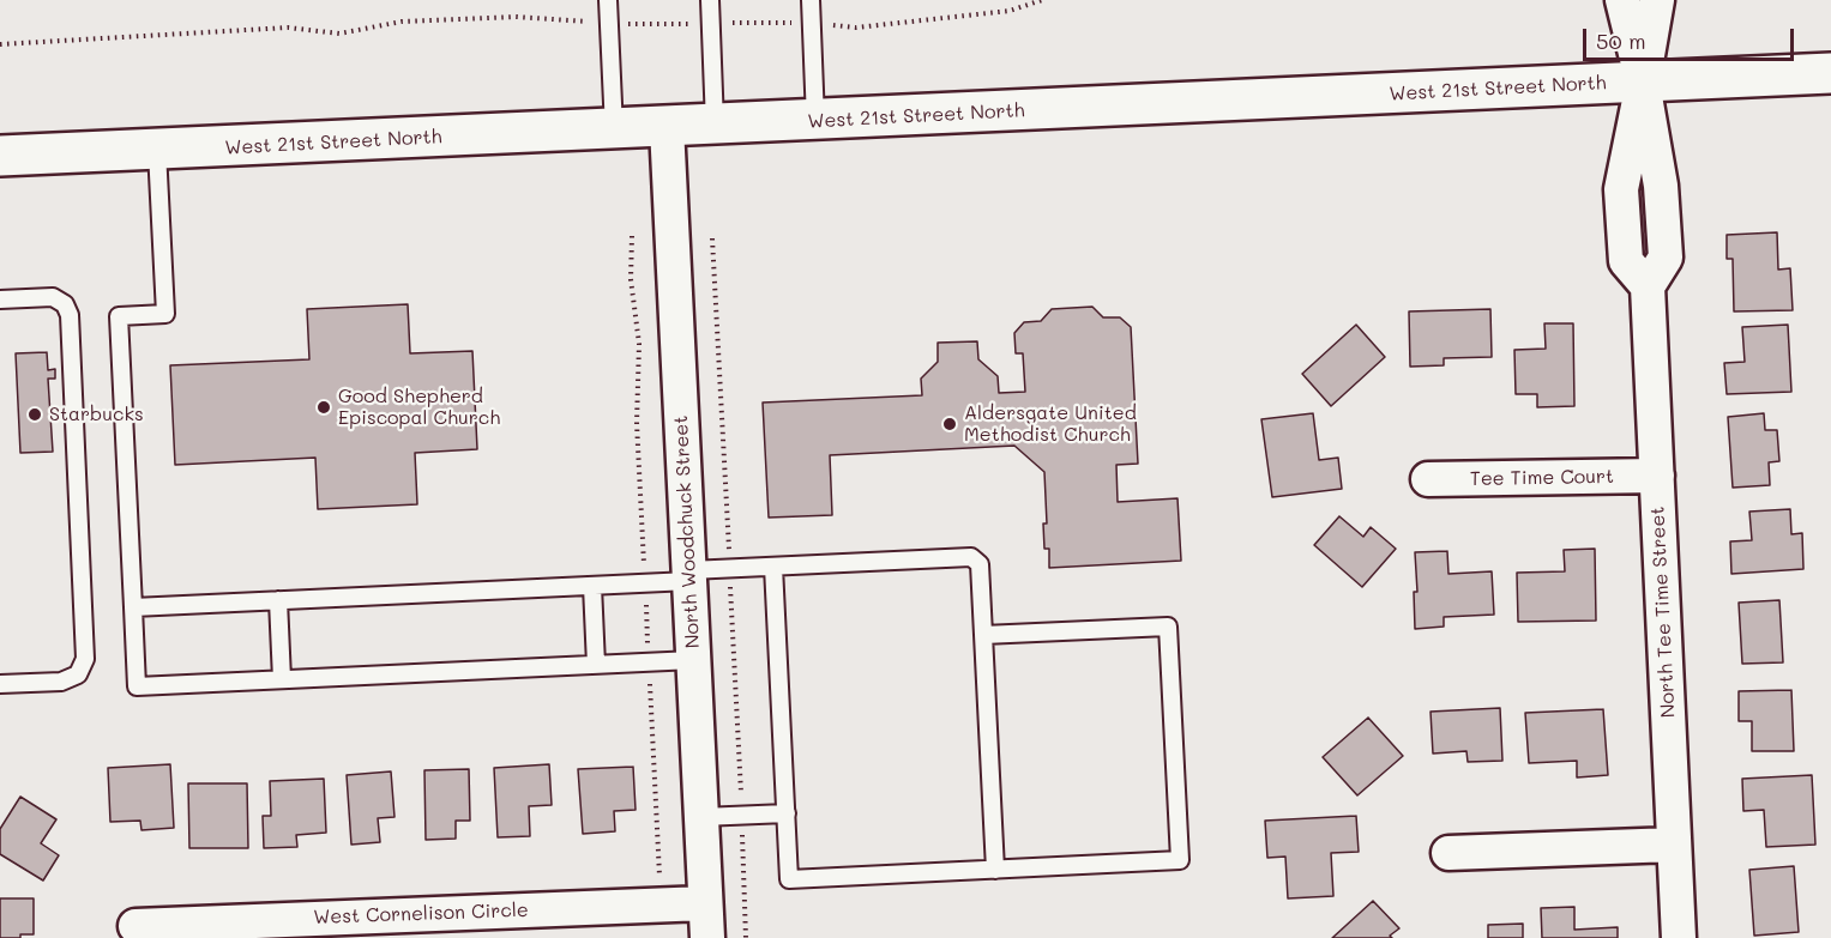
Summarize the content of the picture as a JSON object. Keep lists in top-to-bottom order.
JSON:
{
  "streets": {
    "main road": ["West 21st Street North"],
    "street": [
      "Tee Time Court",
      "North Woodchuck Street",
      "North Tee Time Street",
      "West Cornelison Circle"
    ]
  },
  "crossings": [
    ["West 21st Street North", "North Woodchuck Street"],
    ["West 21st Street North", "North Tee Time Street"],
    ["Tee Time Court", "North Tee Time Street"],
    ["North Woodchuck Street", "West Cornelison Circle"]
  ],
  "places": ["Good Shepherd Episcopal Church", "Starbucks", "Aldersgate United Methodist Church"],
  "scale_bar": "50 m"
}
